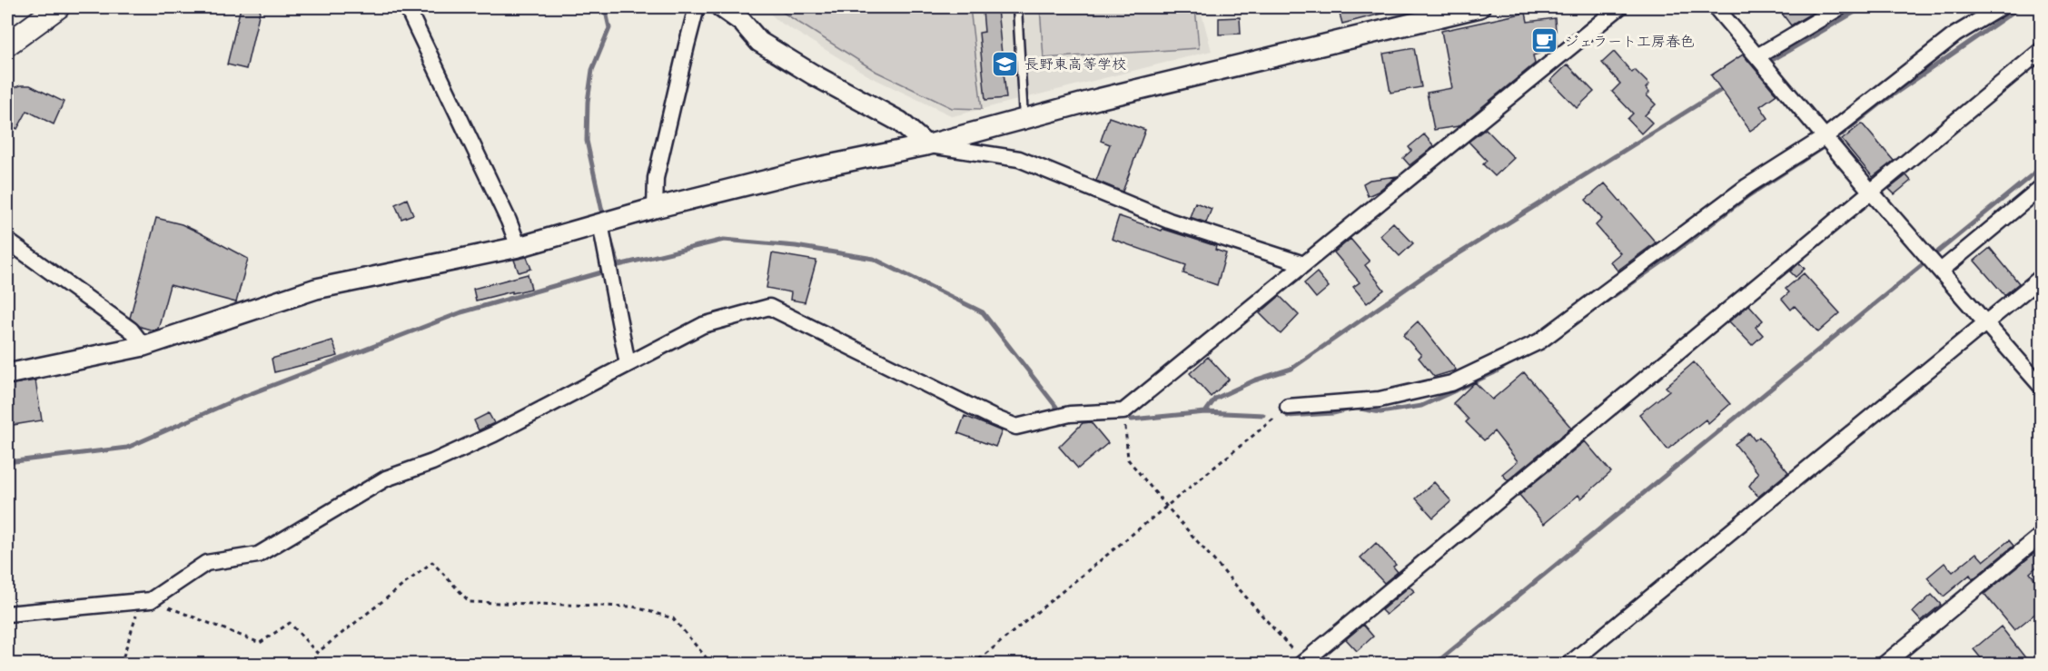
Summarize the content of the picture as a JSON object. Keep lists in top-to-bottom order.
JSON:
{
  "places": {
    "cafe": ["ジェラート工房春色"],
    "school or university": ["長野東高等学校"]
  }
}
